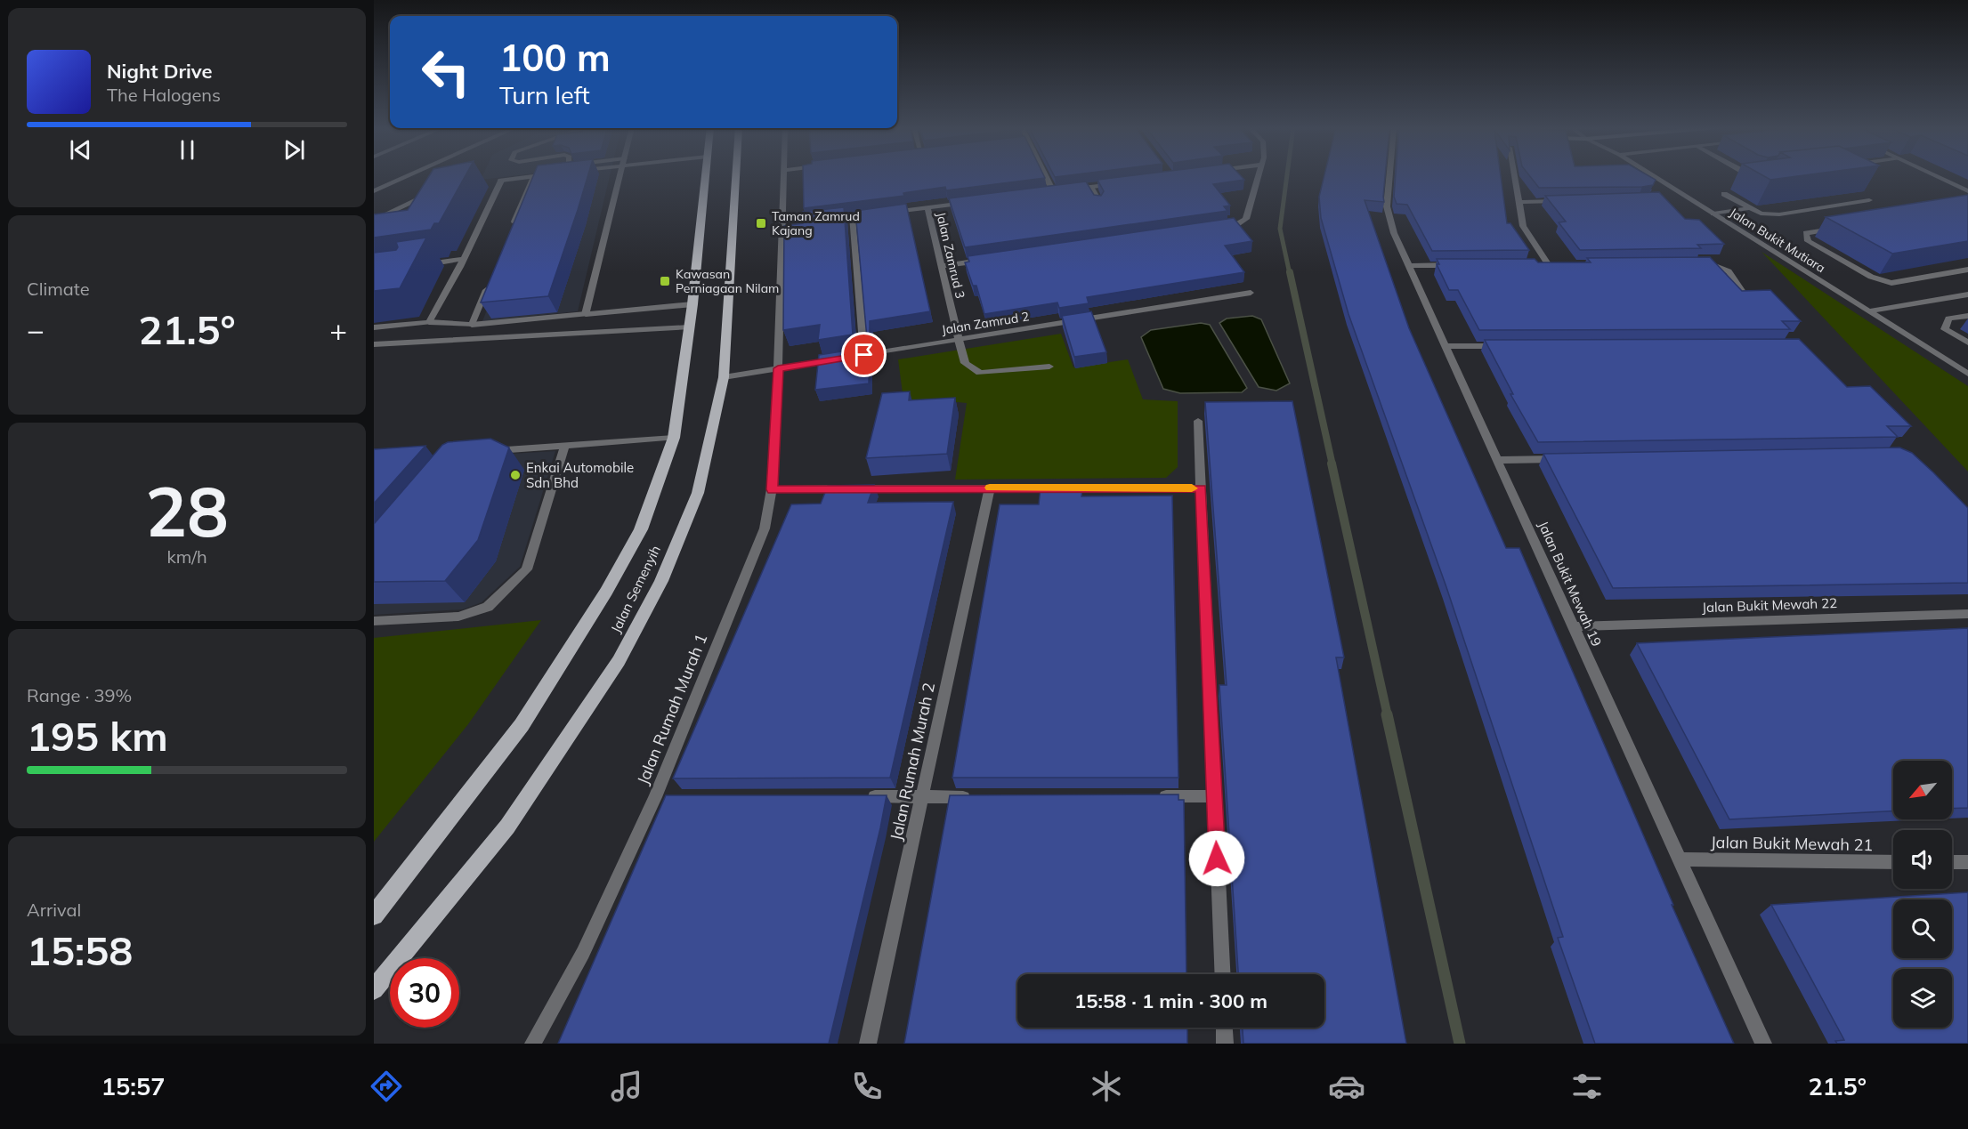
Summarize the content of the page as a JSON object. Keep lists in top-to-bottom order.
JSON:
{
  "streets": {
    "main road": ["Jalan Semenyih"],
    "street": [
      "Jalan Bukit Mutiara",
      "Jalan Zamrud 3",
      "Jalan Zamrud 2",
      "Jalan Bukit Mewah 19",
      "Jalan Bukit Mewah 22",
      "Jalan Rumah Murah 1",
      "Jalan Rumah Murah 2",
      "Jalan Bukit Mewah 21"
    ]
  },
  "crossings": [
    ["Jalan Zamrud 3", "Jalan Zamrud 2"],
    ["Jalan Bukit Mewah 19", "Jalan Bukit Mewah 22"],
    ["Jalan Bukit Mewah 19", "Jalan Bukit Mewah 21"]
  ],
  "places": {
    "transit": ["Taman Zamrud Kajang", "Kawasan Perniagaan Nilam"],
    "other": ["Enkai Automobile Sdn Bhd"]
  },
  "north": "bottom left",
  "page": {
    "turn": ["100 m", "Turn left"],
    "song": ["Night Drive", "The Halogens"],
    "tile": [
      "Climate",
      ["28", "km/h"],
      ["Range · 39%", "195 km"],
      ["Arrival", "15:58"]
    ],
    "heat": ["−", "21.5°", "+"],
    "limit": "30",
    "trip": "15:58 · 1 min · 300 m",
    "tabs": ["15:57", "21.5°"]
  }
}
